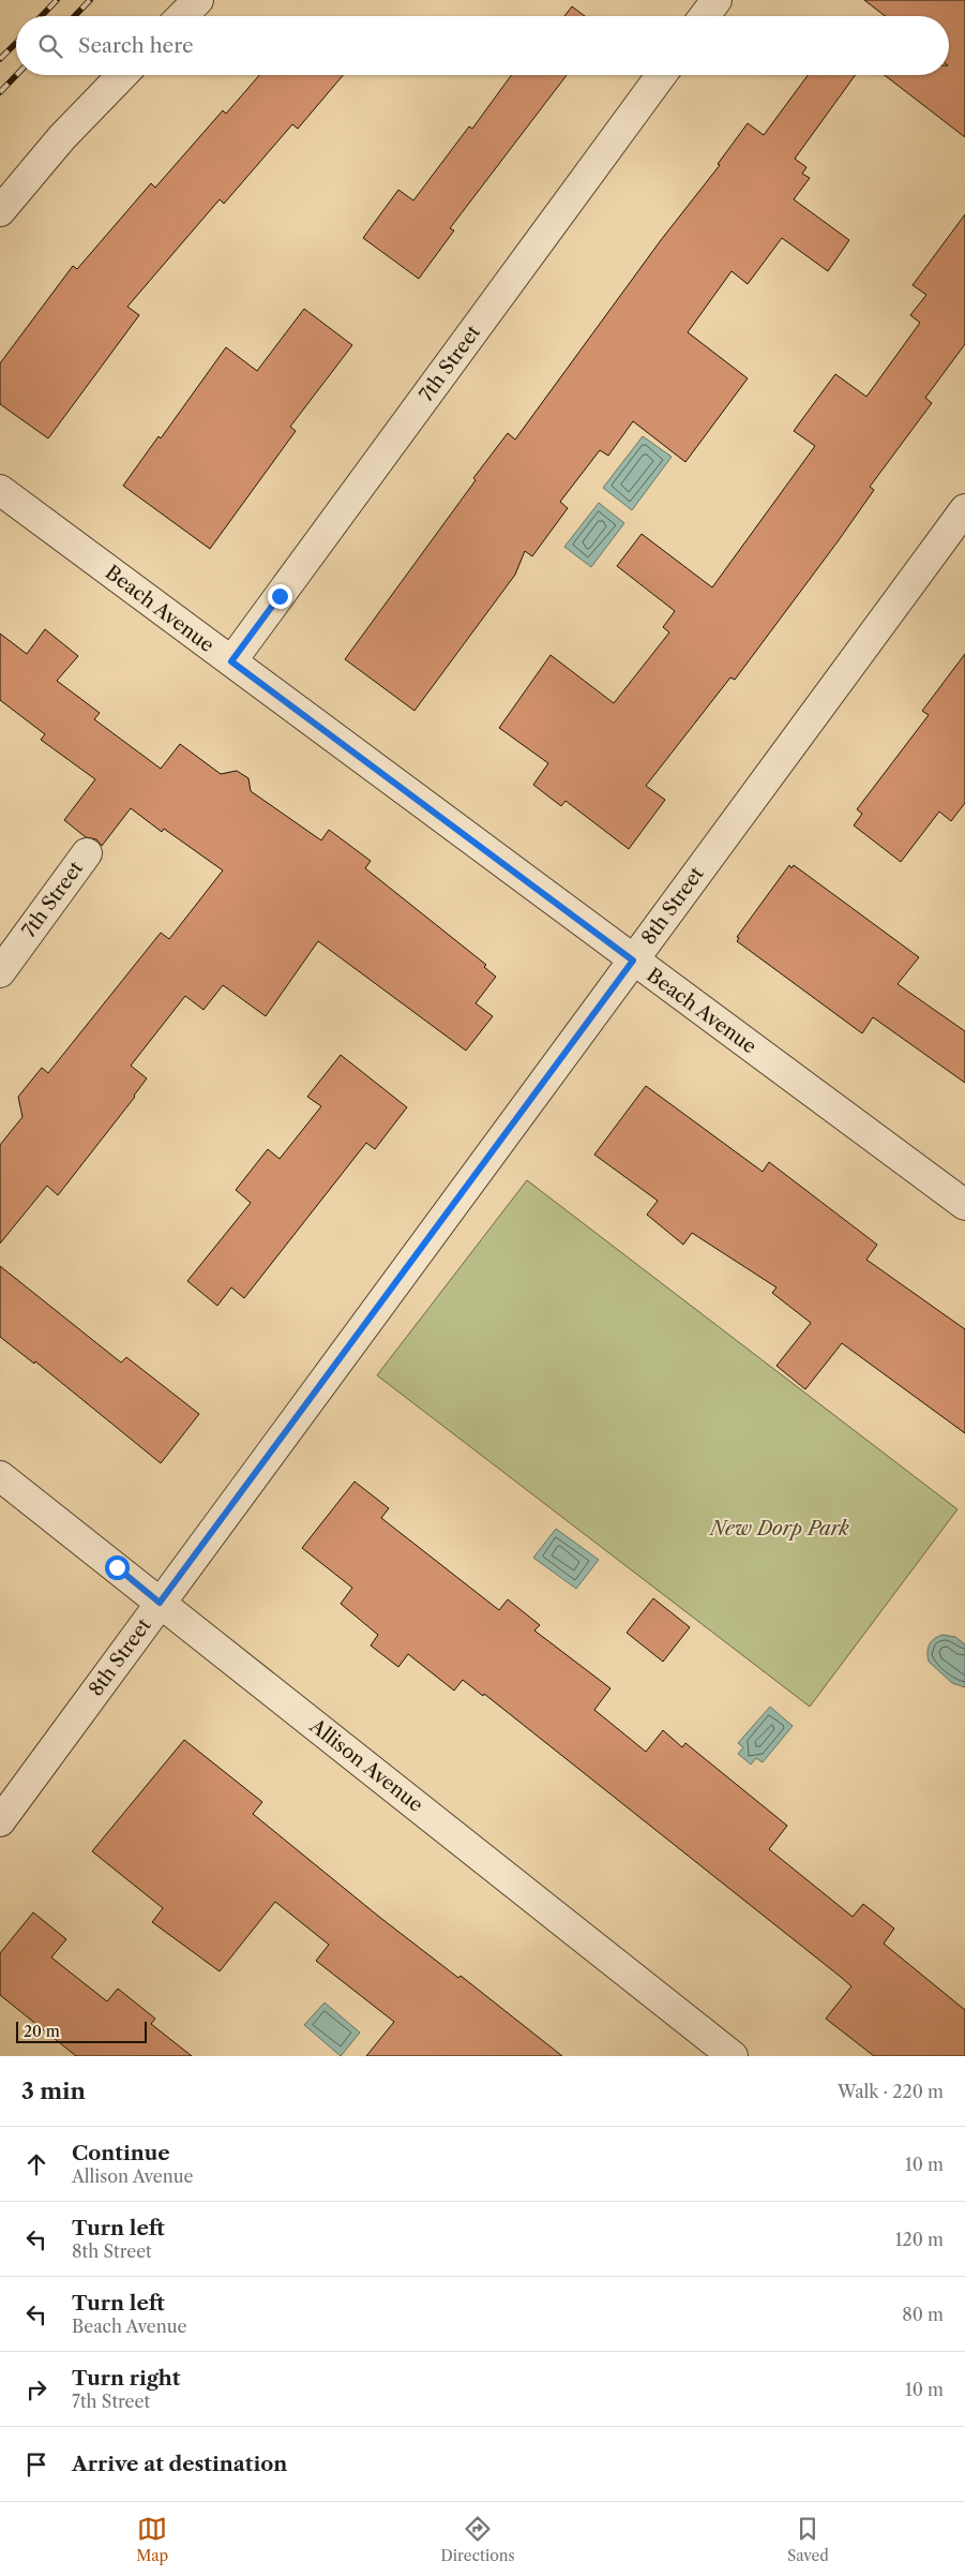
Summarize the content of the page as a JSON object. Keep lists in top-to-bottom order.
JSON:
{
  "streets": {
    "street": [
      "7th Street",
      "Beach Avenue",
      "8th Street",
      "Allison Avenue"
    ]
  },
  "crossings": [
    ["7th Street", "Beach Avenue"],
    ["Beach Avenue", "8th Street"],
    ["8th Street", "Allison Avenue"]
  ],
  "parks": ["New Dorp Park"],
  "scale_bar": "20 m",
  "page": {
    "search": "Search here",
    "scale": "20 m",
    "heading": ["3 min", "Walk · 220 m"],
    "list": [
      ["Continue", "Allison Avenue", "10 m"],
      ["Turn left", "8th Street", "120 m"],
      ["Turn left", "Beach Avenue", "80 m"],
      ["Turn right", "7th Street", "10 m"],
      "Arrive at destination"
    ],
    "nav": ["Map", "Directions", "Saved"]
  }
}
